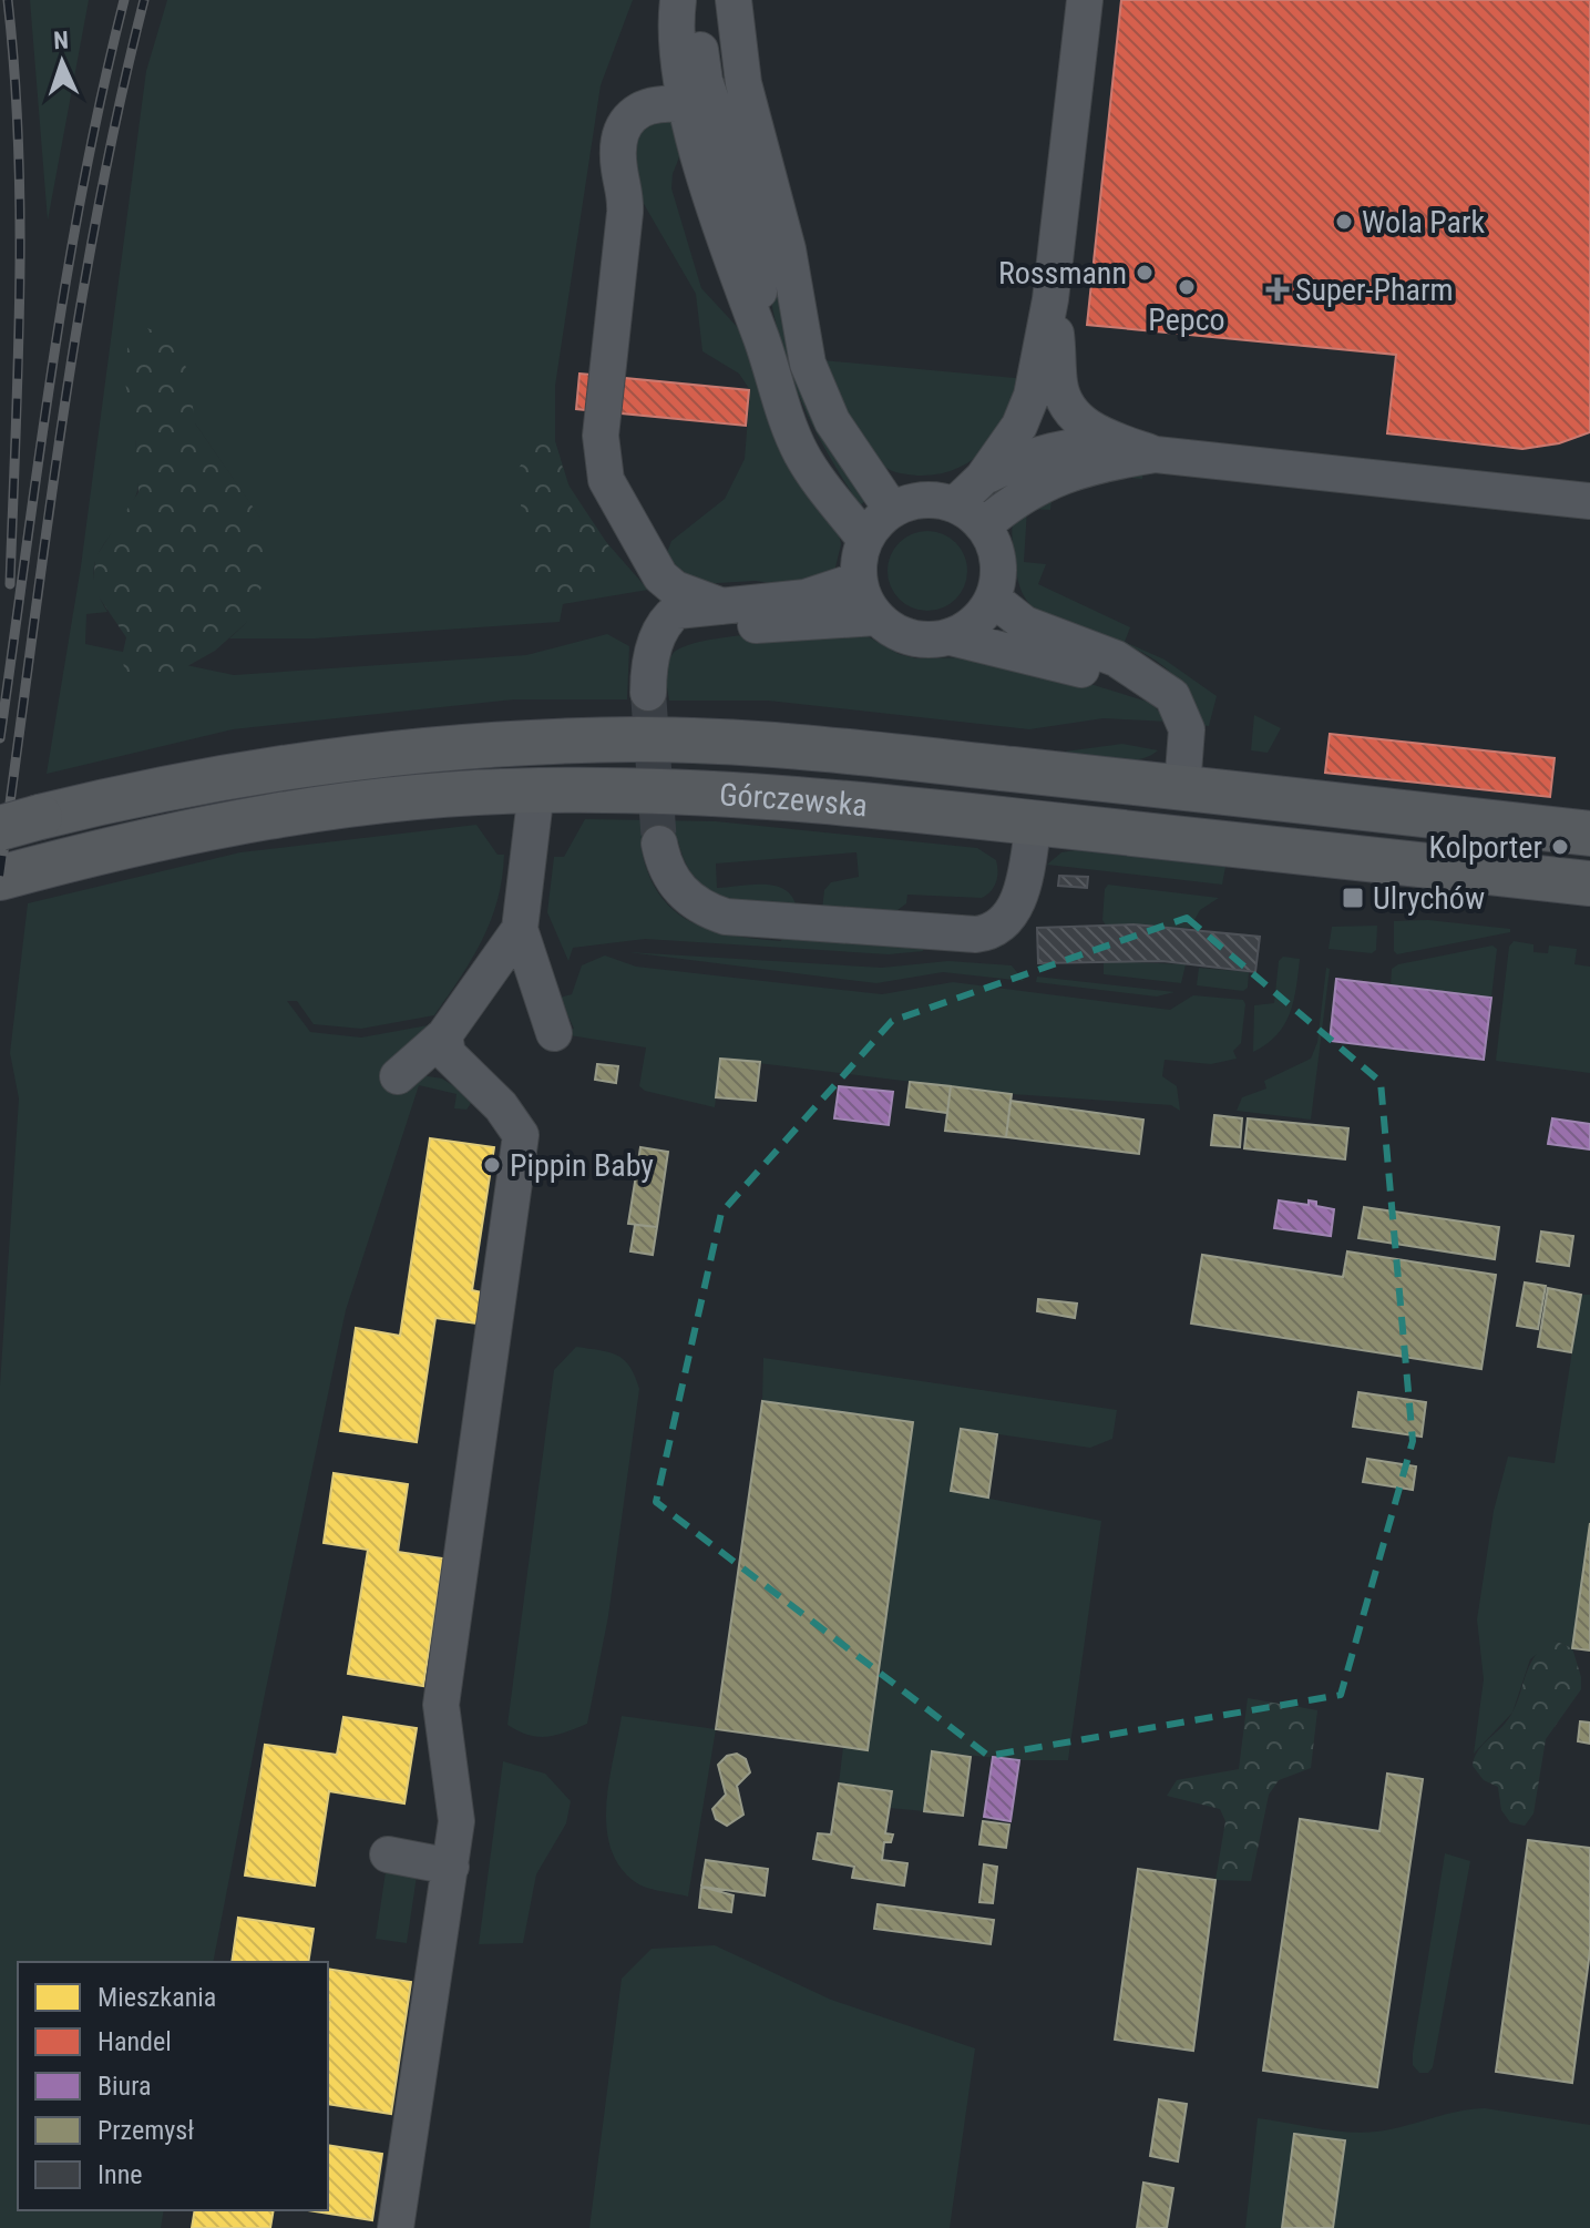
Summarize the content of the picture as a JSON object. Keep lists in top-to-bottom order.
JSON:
{
  "streets": {
    "main road": ["Górczewska"]
  },
  "places": {
    "other": [
      "Wola Park",
      "Rossmann",
      "Pepco",
      "Kolporter",
      "Pippin Baby"
    ],
    "health": ["Super-Pharm"],
    "transit": ["Ulrychów"]
  },
  "legend": [
    "Mieszkania",
    "Handel",
    "Biura",
    "Przemysł",
    "Inne"
  ],
  "north": "top"
}
